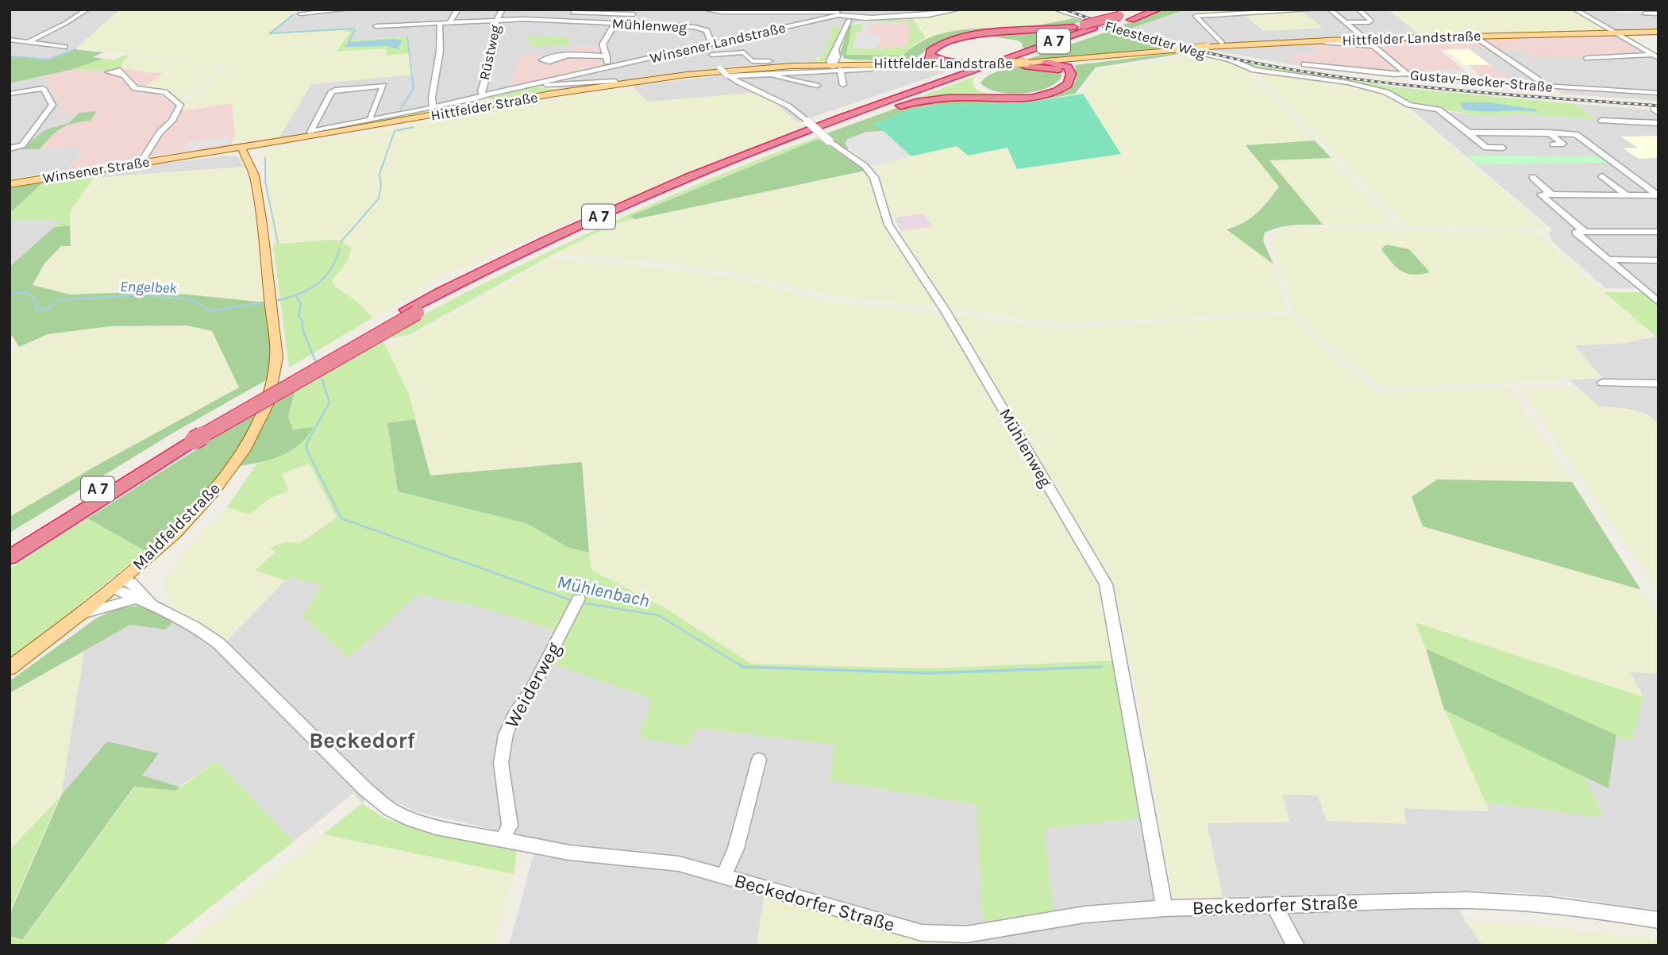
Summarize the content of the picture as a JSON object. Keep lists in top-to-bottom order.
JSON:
{
  "streets": {
    "highway": ["A 7"],
    "main road": [
      "Hittfelder Landstraße",
      "Hittfelder Straße",
      "Winsener Straße",
      "Maldfeldstraße"
    ],
    "street": [
      "Mühlenweg",
      "Fleestedter Weg",
      "Winsener Landstraße",
      "Rüstweg",
      "Gustav-Becker-Straße",
      "Weiderweg",
      "Beckedorfer Straße"
    ]
  },
  "crossings": [
    ["Mühlenweg", "Hittfelder Landstraße"],
    ["Mühlenweg", "Winsener Landstraße"],
    ["Mühlenweg", "Rüstweg"],
    ["Mühlenweg", "Hittfelder Straße"],
    ["Mühlenweg", "Beckedorfer Straße"],
    ["Hittfelder Landstraße", "A 7"],
    ["Hittfelder Landstraße", "Hittfelder Straße"],
    ["Winsener Landstraße", "Rüstweg"],
    ["Winsener Landstraße", "Hittfelder Straße"],
    ["Rüstweg", "Hittfelder Straße"],
    ["Hittfelder Straße", "Winsener Straße"],
    ["Hittfelder Straße", "Maldfeldstraße"],
    ["Winsener Straße", "Maldfeldstraße"],
    ["Maldfeldstraße", "Beckedorfer Straße"],
    ["Weiderweg", "Beckedorfer Straße"]
  ],
  "districts": ["Beckedorf"],
  "water": ["Engelbek", "Mühlenbach"]
}
